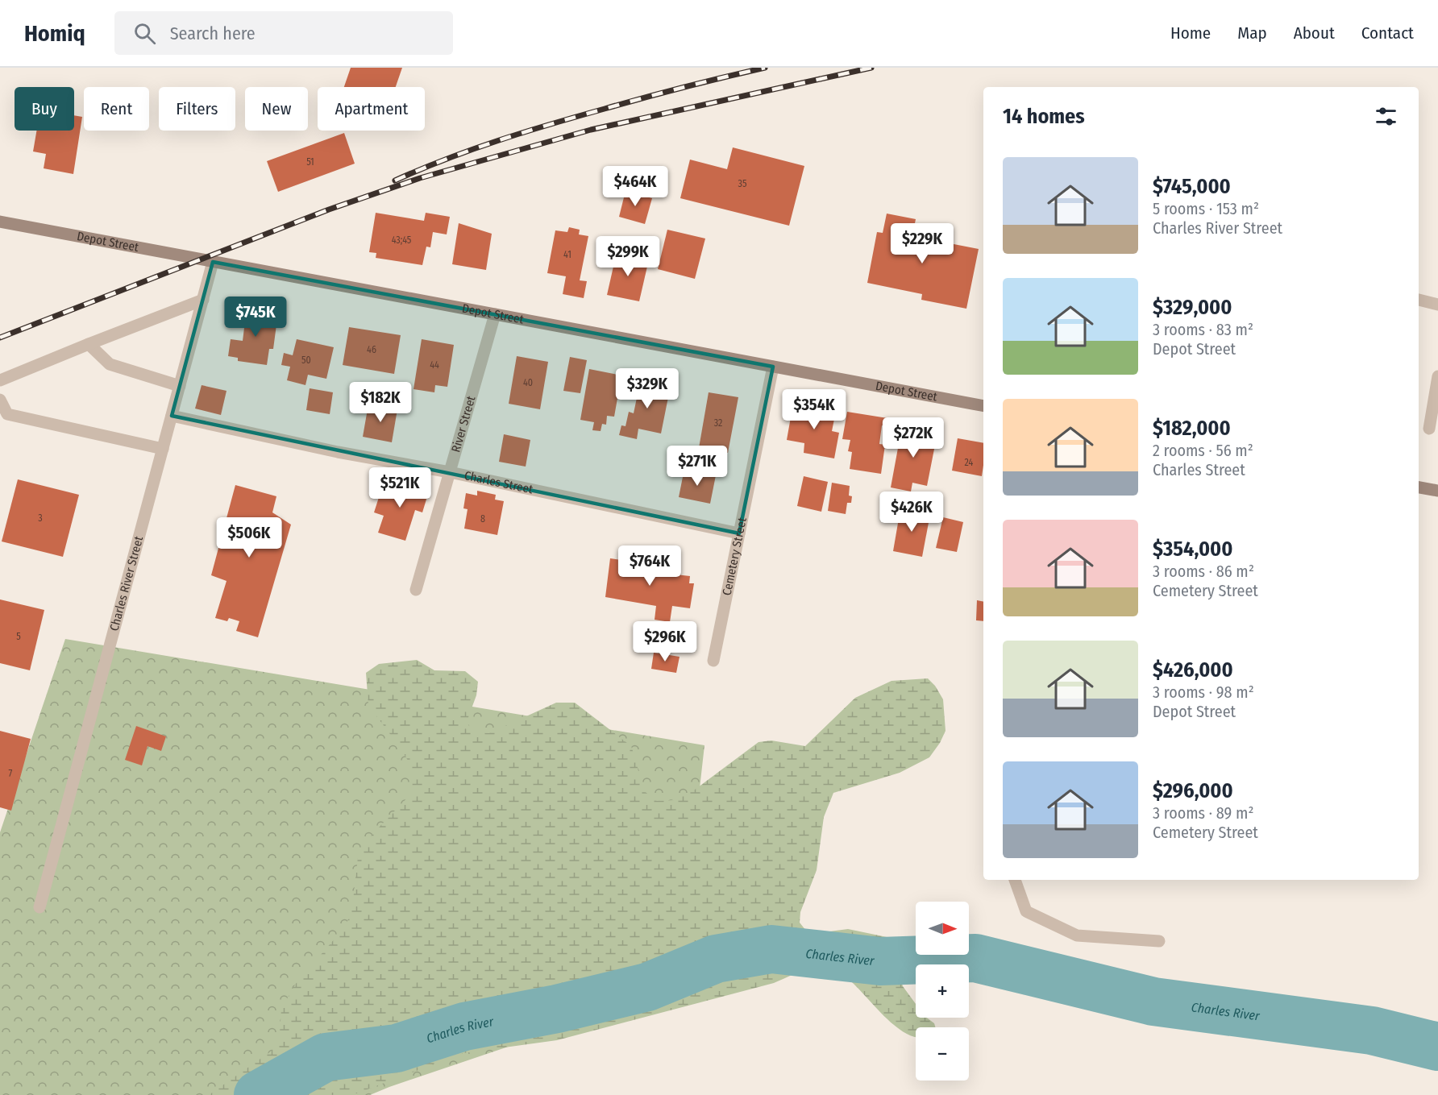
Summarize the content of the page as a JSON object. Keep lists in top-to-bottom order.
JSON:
{
  "streets": {
    "main road": ["Depot Street"],
    "street": [
      "River Street",
      "Charles Street",
      "Cemetery Street",
      "Charles River Street"
    ]
  },
  "crossings": [
    ["Depot Street", "River Street"],
    ["Depot Street", "Cemetery Street"],
    ["Depot Street", "Charles River Street"],
    ["River Street", "Charles Street"],
    ["Charles Street", "Cemetery Street"],
    ["Charles Street", "Charles River Street"]
  ],
  "water": ["Charles River"],
  "house_numbers": [
    "51",
    "35",
    "43;45",
    "41",
    "46",
    "50",
    "44",
    "40",
    "32",
    "24",
    "3",
    "8",
    "5",
    "7"
  ],
  "north": "right",
  "page": {
    "header": "Homiq",
    "search": "Search here",
    "nav": [
      "Home",
      "Map",
      "About",
      "Contact"
    ],
    "chip": [
      "Buy",
      "Rent",
      "Filters",
      "New",
      "Apartment"
    ],
    "heading": "14 homes",
    "list": [
      {
        "name": "$745,000",
        "note": "5 rooms · 153 m² · Charles River Street"
      },
      {
        "name": "$329,000",
        "note": "3 rooms · 83 m² · Depot Street"
      },
      {
        "name": "$182,000",
        "note": "2 rooms · 56 m² · Charles Street"
      },
      {
        "name": "$354,000",
        "note": "3 rooms · 86 m² · Cemetery Street"
      },
      {
        "name": "$426,000",
        "note": "3 rooms · 98 m² · Depot Street"
      },
      {
        "name": "$296,000",
        "note": "3 rooms · 89 m² · Cemetery Street"
      }
    ],
    "price": [
      "$464K",
      "$229K",
      "$299K",
      "$745K",
      "$329K",
      "$182K",
      "$354K",
      "$272K",
      "$271K",
      "$521K",
      "$426K",
      "$506K",
      "$764K",
      "$296K"
    ],
    "map_buttons": ["+", "−"]
  }
}
